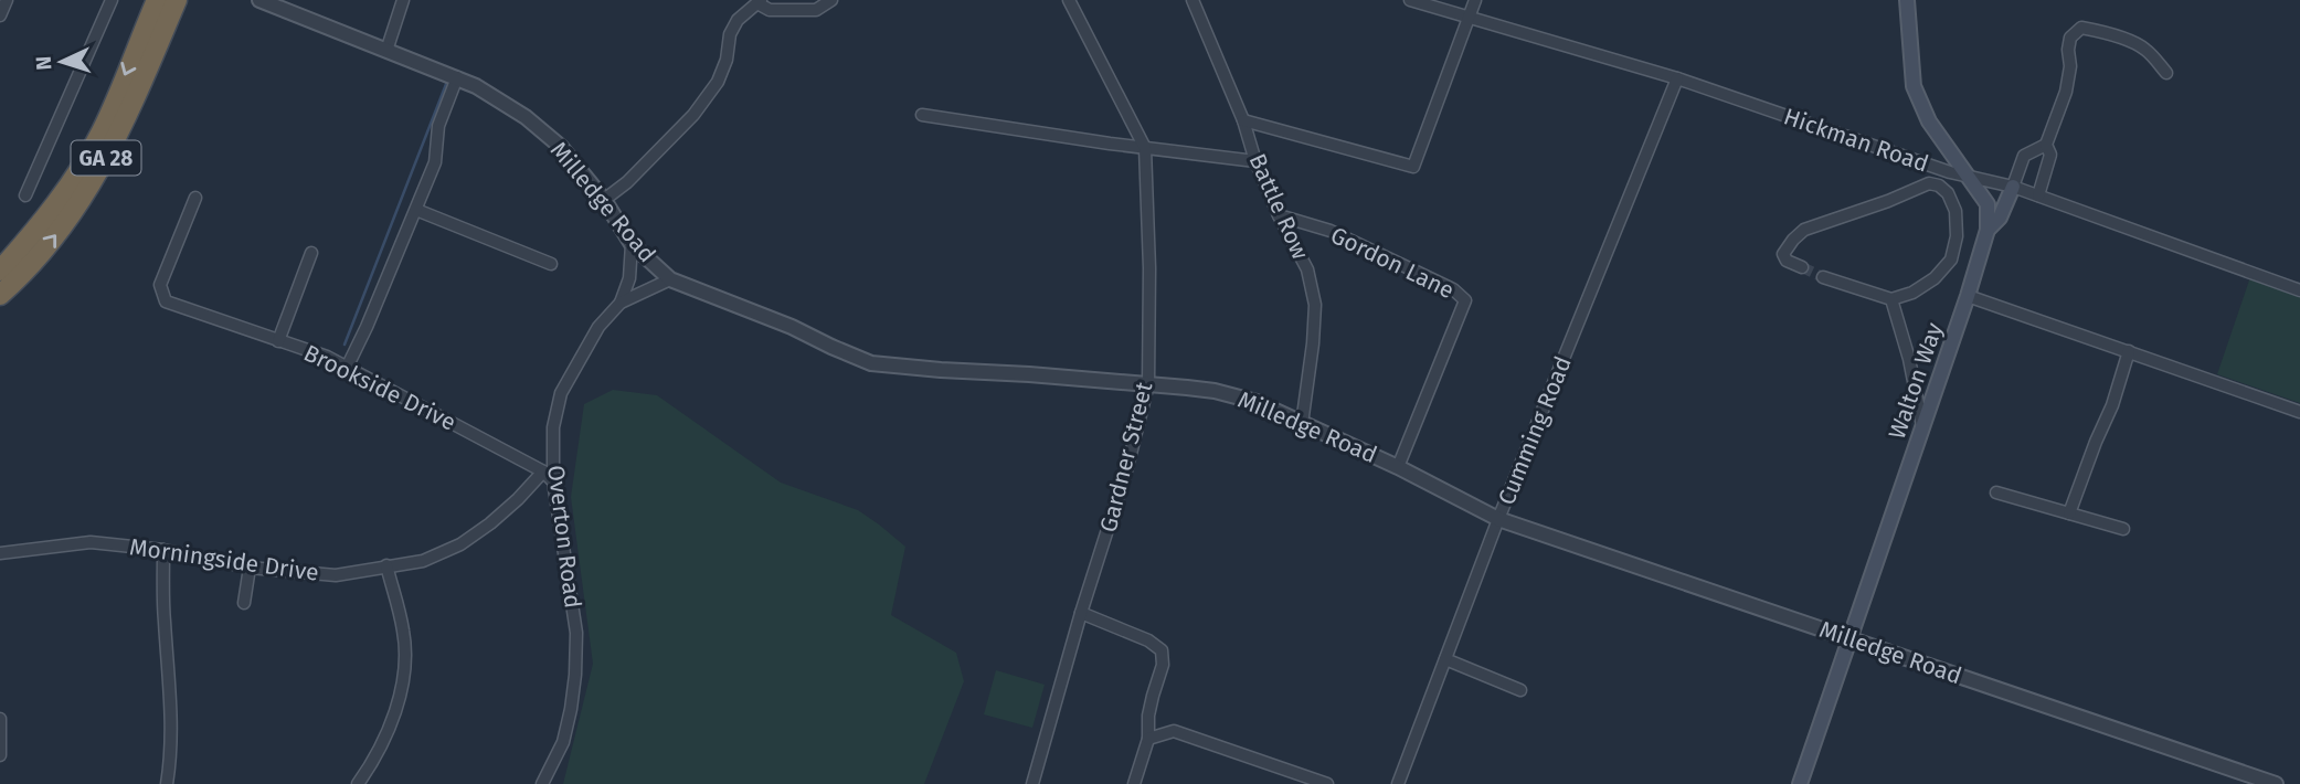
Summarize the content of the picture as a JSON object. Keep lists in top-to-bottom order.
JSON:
{
  "streets": {
    "highway": ["GA 28"],
    "main road": ["Walton Way"],
    "street": [
      "Hickman Road",
      "Milledge Road",
      "Battle Row",
      "Gordon Lane",
      "Brookside Drive",
      "Cumming Road",
      "Gardner Street",
      "Overton Road",
      "Morningside Drive"
    ]
  },
  "crossings": [
    ["Hickman Road", "Walton Way"],
    ["Hickman Road", "Cumming Road"],
    ["Milledge Road", "Battle Row"],
    ["Milledge Road", "Gordon Lane"],
    ["Milledge Road", "Walton Way"],
    ["Milledge Road", "Cumming Road"],
    ["Milledge Road", "Gardner Street"],
    ["Milledge Road", "Overton Road"],
    ["Battle Row", "Gordon Lane"],
    ["Brookside Drive", "Morningside Drive"]
  ],
  "north": "left"
}
